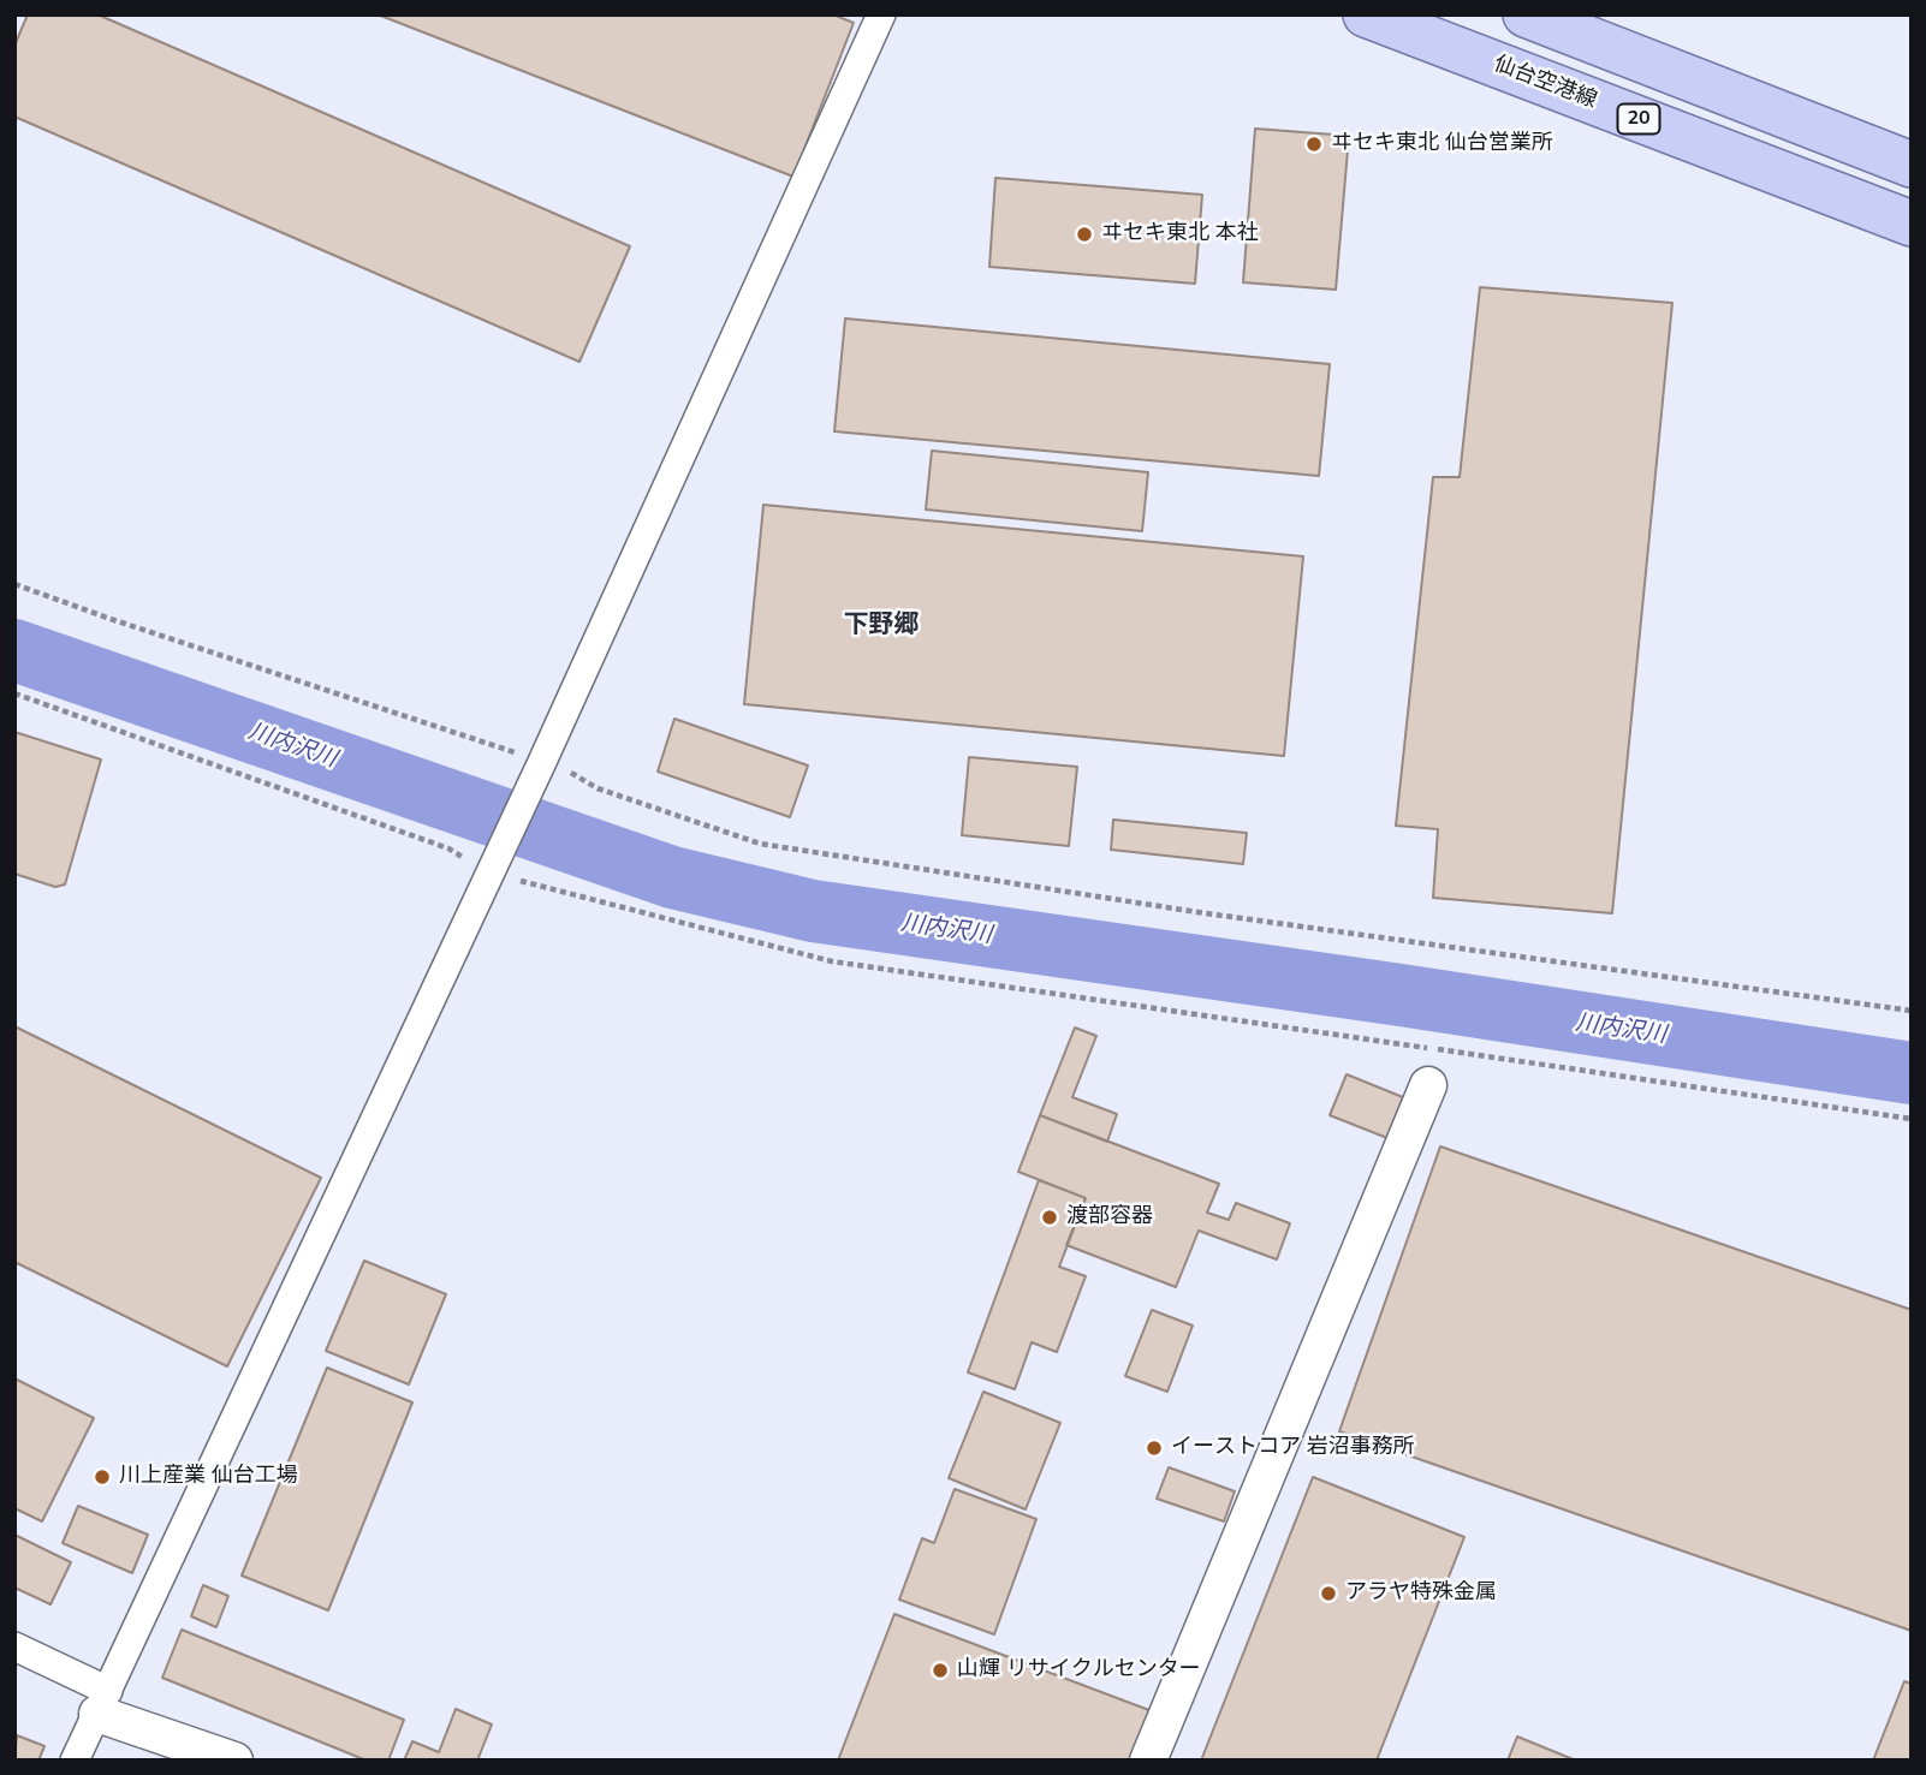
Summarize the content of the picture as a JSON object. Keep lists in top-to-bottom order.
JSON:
{
  "streets": {
    "main road": ["仙台空港線", "20"]
  },
  "districts": ["下野郷"],
  "water": ["川内沢川"],
  "places": [
    "ヰセキ東北 仙台営業所",
    "ヰセキ東北 本社",
    "渡部容器",
    "イーストコア 岩沼事務所",
    "川上産業 仙台工場",
    "アラヤ特殊金属",
    "山輝 リサイクルセンター"
  ]
}
